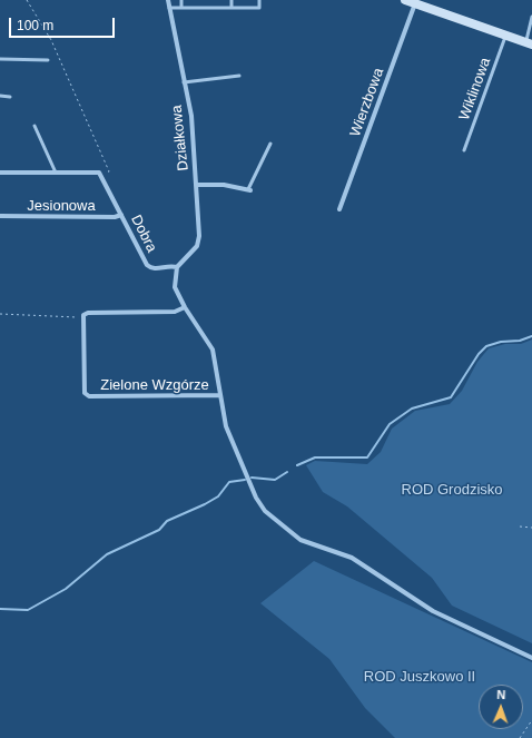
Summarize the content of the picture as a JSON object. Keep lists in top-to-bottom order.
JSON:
{
  "streets": {
    "street": [
      "Wierzbowa",
      "Działkowa",
      "Jesionowa",
      "Dobra",
      "Zielone Wzgórze"
    ],
    "lane": ["Wiklinowa"]
  },
  "crossings": [
    ["Działkowa", "Dobra"],
    ["Jesionowa", "Dobra"]
  ],
  "parks": ["ROD Grodzisko", "ROD Juszkowo II"],
  "scale_bar": "100 m",
  "north": "top"
}
